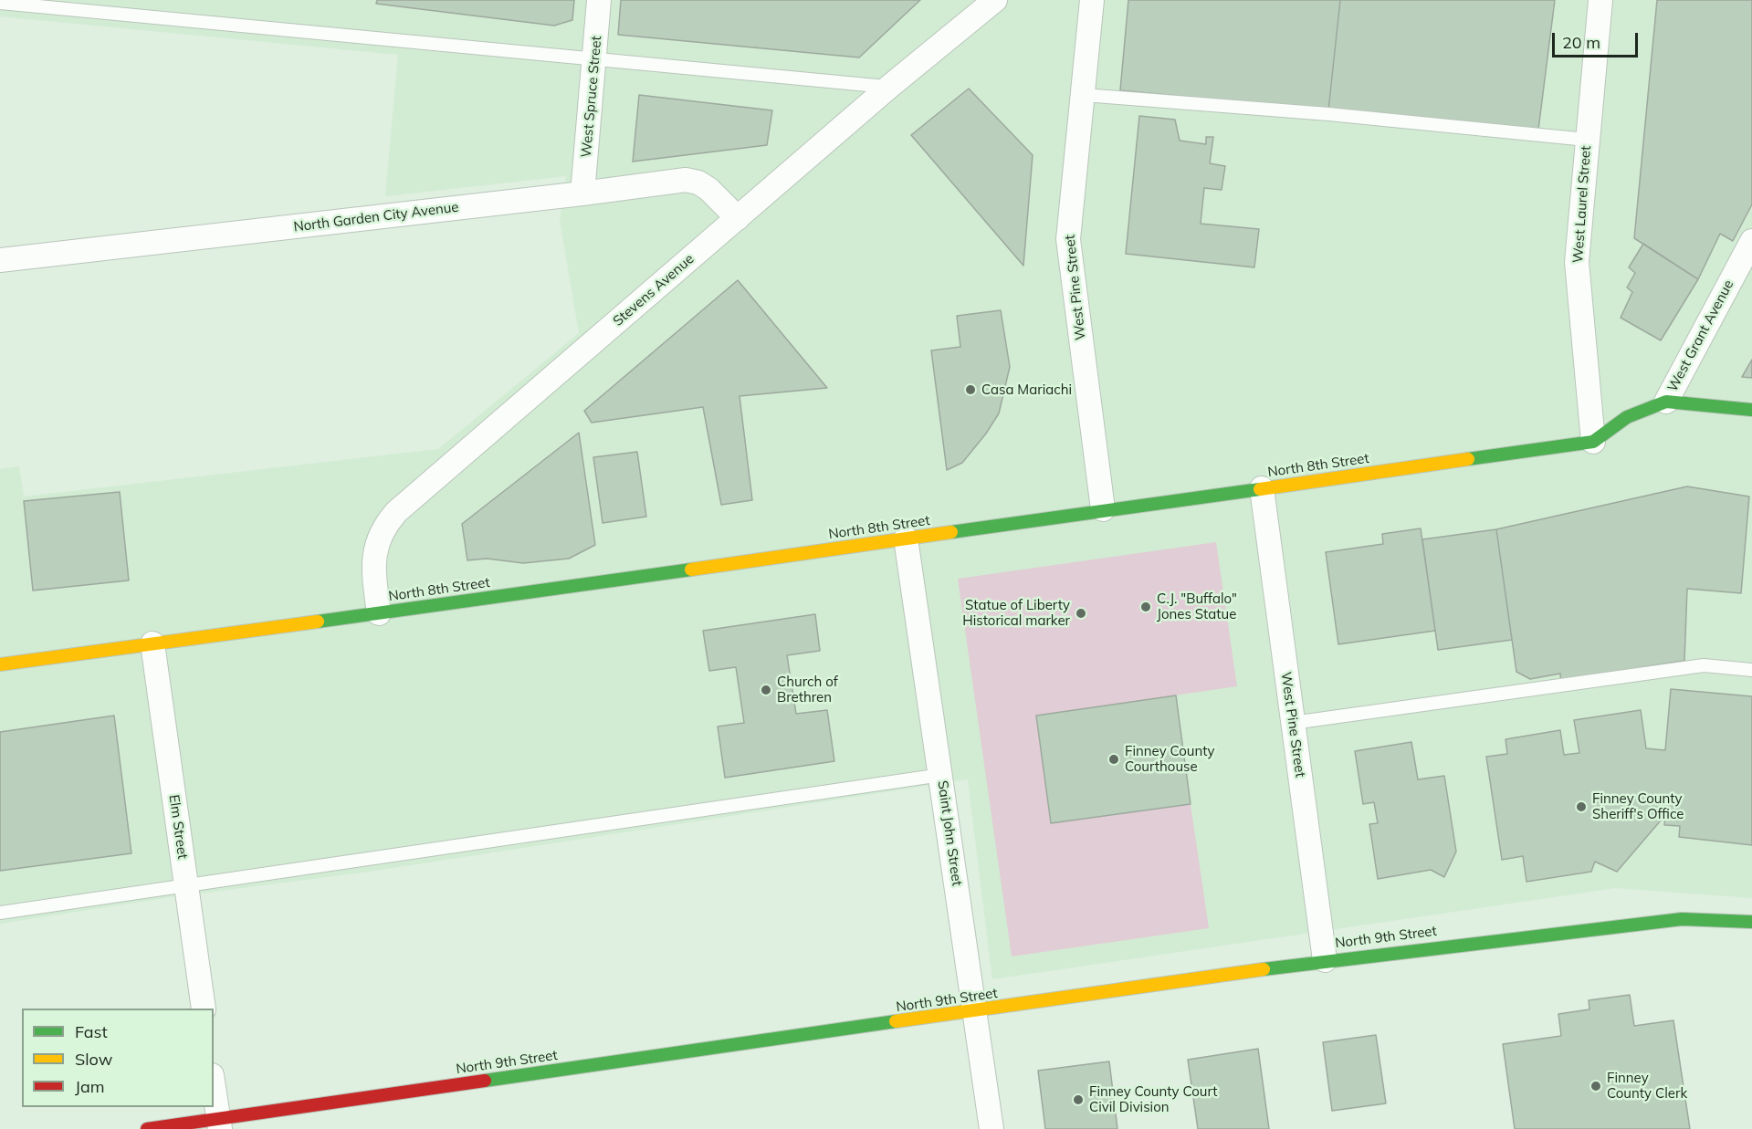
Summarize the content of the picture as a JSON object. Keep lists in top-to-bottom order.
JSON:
{
  "streets": {
    "street": [
      "West Spruce Street",
      "West Laurel Street",
      "North Garden City Avenue",
      "West Pine Street",
      "Stevens Avenue",
      "West Grant Avenue",
      "North 8th Street",
      "Elm Street",
      "Saint John Street",
      "North 9th Street"
    ]
  },
  "crossings": [
    ["West Spruce Street", "North Garden City Avenue"],
    ["West Laurel Street", "North 8th Street"],
    ["North Garden City Avenue", "Stevens Avenue"],
    ["West Pine Street", "North 8th Street"],
    ["West Pine Street", "North 9th Street"],
    ["Stevens Avenue", "North 8th Street"],
    ["West Grant Avenue", "North 8th Street"],
    ["North 8th Street", "Elm Street"],
    ["North 8th Street", "Saint John Street"],
    ["Saint John Street", "North 9th Street"]
  ],
  "places": [
    "Casa Mariachi",
    "C.J. \"Buffalo\" Jones Statue",
    "Statue of Liberty Historical marker",
    "Church of Brethren",
    "Finney County Courthouse",
    "Finney County Sheriff's Office",
    "Finney County Clerk",
    "Finney County Court Civil Division"
  ],
  "legend": ["Fast", "Slow", "Jam"],
  "scale_bar": "20 m"
}
